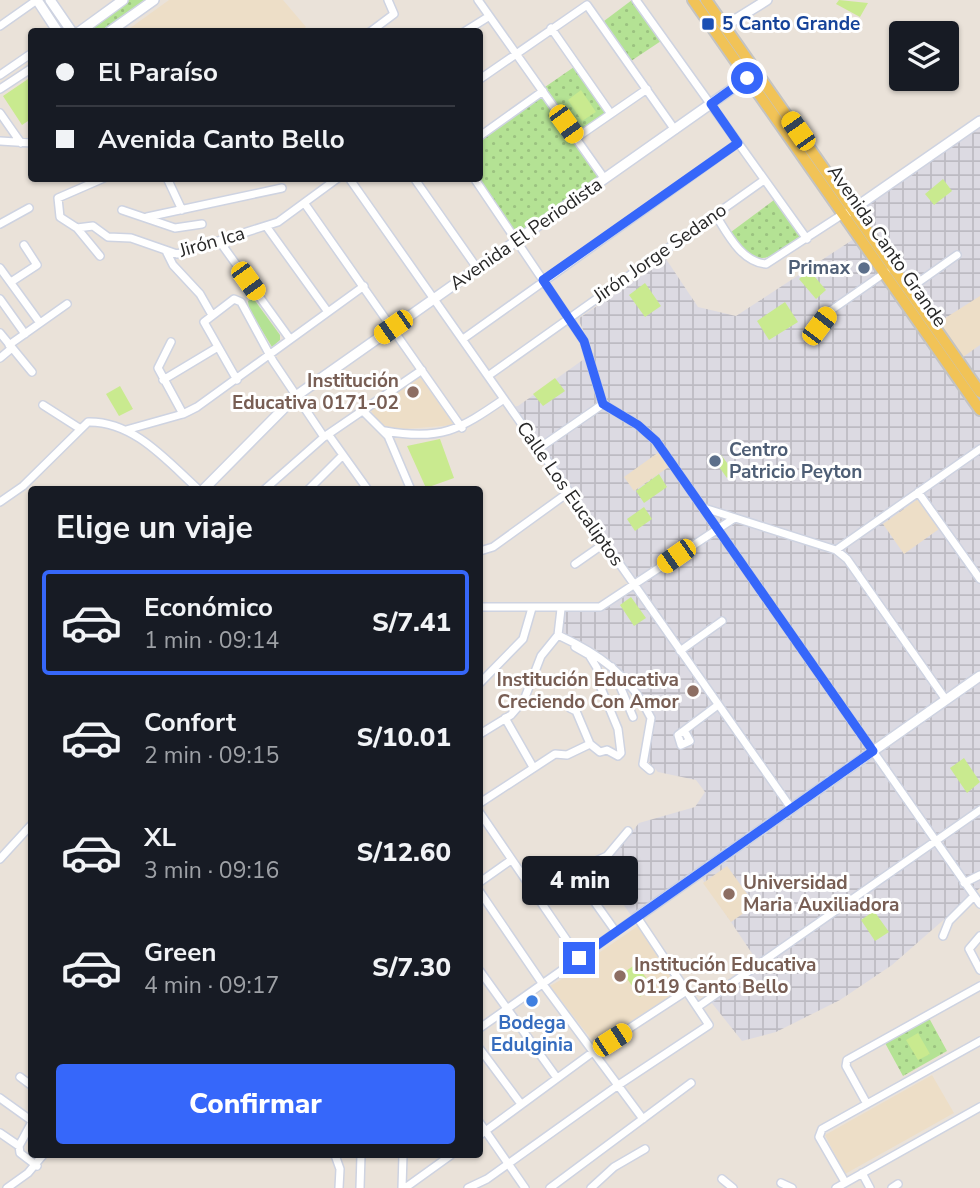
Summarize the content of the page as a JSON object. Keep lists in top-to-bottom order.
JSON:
{
  "streets": {
    "main road": ["Avenida Canto Grande"],
    "street": [
      "Avenida El Periodista",
      "Jirón Ica",
      "Jirón Jorge Sedano",
      "Calle Los Eucaliptos"
    ]
  },
  "crossings": [
    ["Avenida El Periodista", "Avenida Canto Grande"],
    ["Avenida El Periodista", "Calle Los Eucaliptos"],
    ["Jirón Jorge Sedano", "Calle Los Eucaliptos"]
  ],
  "places": {
    "transit": ["5 Canto Grande"],
    "other": [
      "Primax",
      "Institución Educativa 0171-02",
      "Centro Patricio Peyton",
      "Institución Educativa Creciendo Con Amor",
      "Universidad Maria Auxiliadora",
      "Institución Educativa 0119 Canto Bello",
      "Bodega Edulginia"
    ]
  },
  "page": {
    "banner": ["El Paraíso", "Avenida Canto Bello"],
    "heading": "Elige un viaje",
    "list": [
      {
        "name": "Económico",
        "note": "1 min · 09:14",
        "value": "S/7.41"
      },
      {
        "name": "Confort",
        "note": "2 min · 09:15",
        "value": "S/10.01"
      },
      {
        "name": "XL",
        "note": "3 min · 09:16",
        "value": "S/12.60"
      },
      {
        "name": "Green",
        "note": "4 min · 09:17",
        "value": "S/7.30"
      }
    ],
    "bubble": "4 min",
    "buttons": "Confirmar"
  }
}
